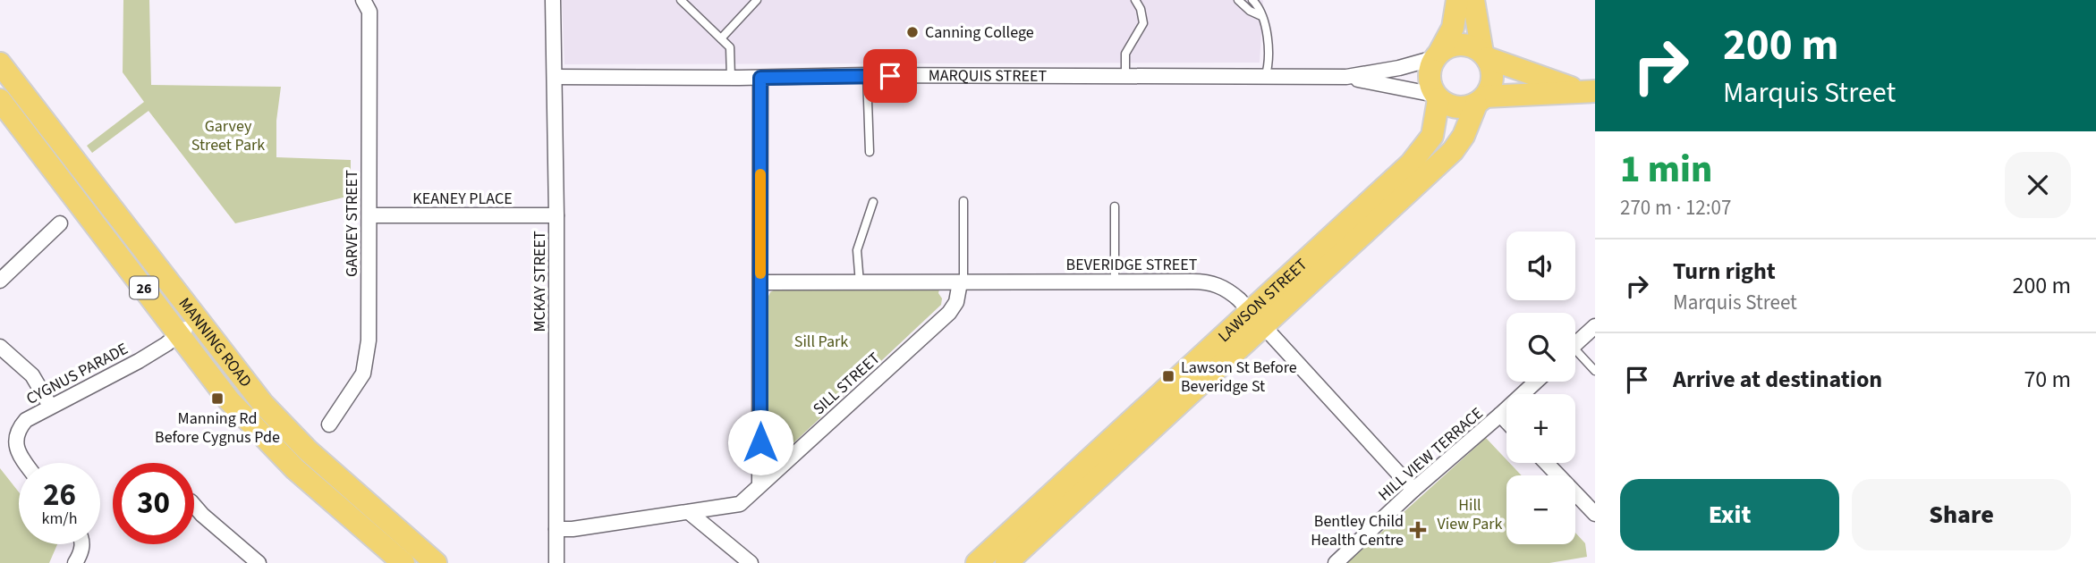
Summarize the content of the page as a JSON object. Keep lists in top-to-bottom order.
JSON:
{
  "streets": {
    "main road": ["26", "LAWSON STREET", "MANNING ROAD"],
    "street": [
      "MARQUIS STREET",
      "KEANEY PLACE",
      "GARVEY STREET",
      "BEVERIDGE STREET",
      "MCKAY STREET",
      "CYGNUS PARADE",
      "SILL STREET",
      "HILL VIEW TERRACE"
    ]
  },
  "crossings": [
    ["MARQUIS STREET", "MCKAY STREET"],
    ["MARQUIS STREET", "LAWSON STREET"],
    ["KEANEY PLACE", "GARVEY STREET"],
    ["KEANEY PLACE", "MCKAY STREET"],
    ["BEVERIDGE STREET", "LAWSON STREET"],
    ["BEVERIDGE STREET", "SILL STREET"],
    ["BEVERIDGE STREET", "HILL VIEW TERRACE"],
    ["MCKAY STREET", "SILL STREET"],
    ["MANNING ROAD", "CYGNUS PARADE"]
  ],
  "parks": ["Garvey Street Park", "Sill Park", "Hill View Park"],
  "places": {
    "other": ["Canning College"],
    "transit": ["Lawson St Before Beveridge St", "Manning Rd Before Cygnus Pde"],
    "health": ["Bentley Child Health Centre"]
  },
  "page": {
    "turn": ["200 m", "Marquis Street"],
    "heading": ["1 min", "270 m · 12:07"],
    "map_buttons": ["+", "−"],
    "list": [
      {
        "name": "Turn right",
        "note": "Marquis Street",
        "value": "200 m"
      },
      {
        "name": "Arrive at destination",
        "value": "70 m"
      }
    ],
    "speed": "26 km/h",
    "limit": "30",
    "buttons": ["Exit", "Share"]
  }
}
